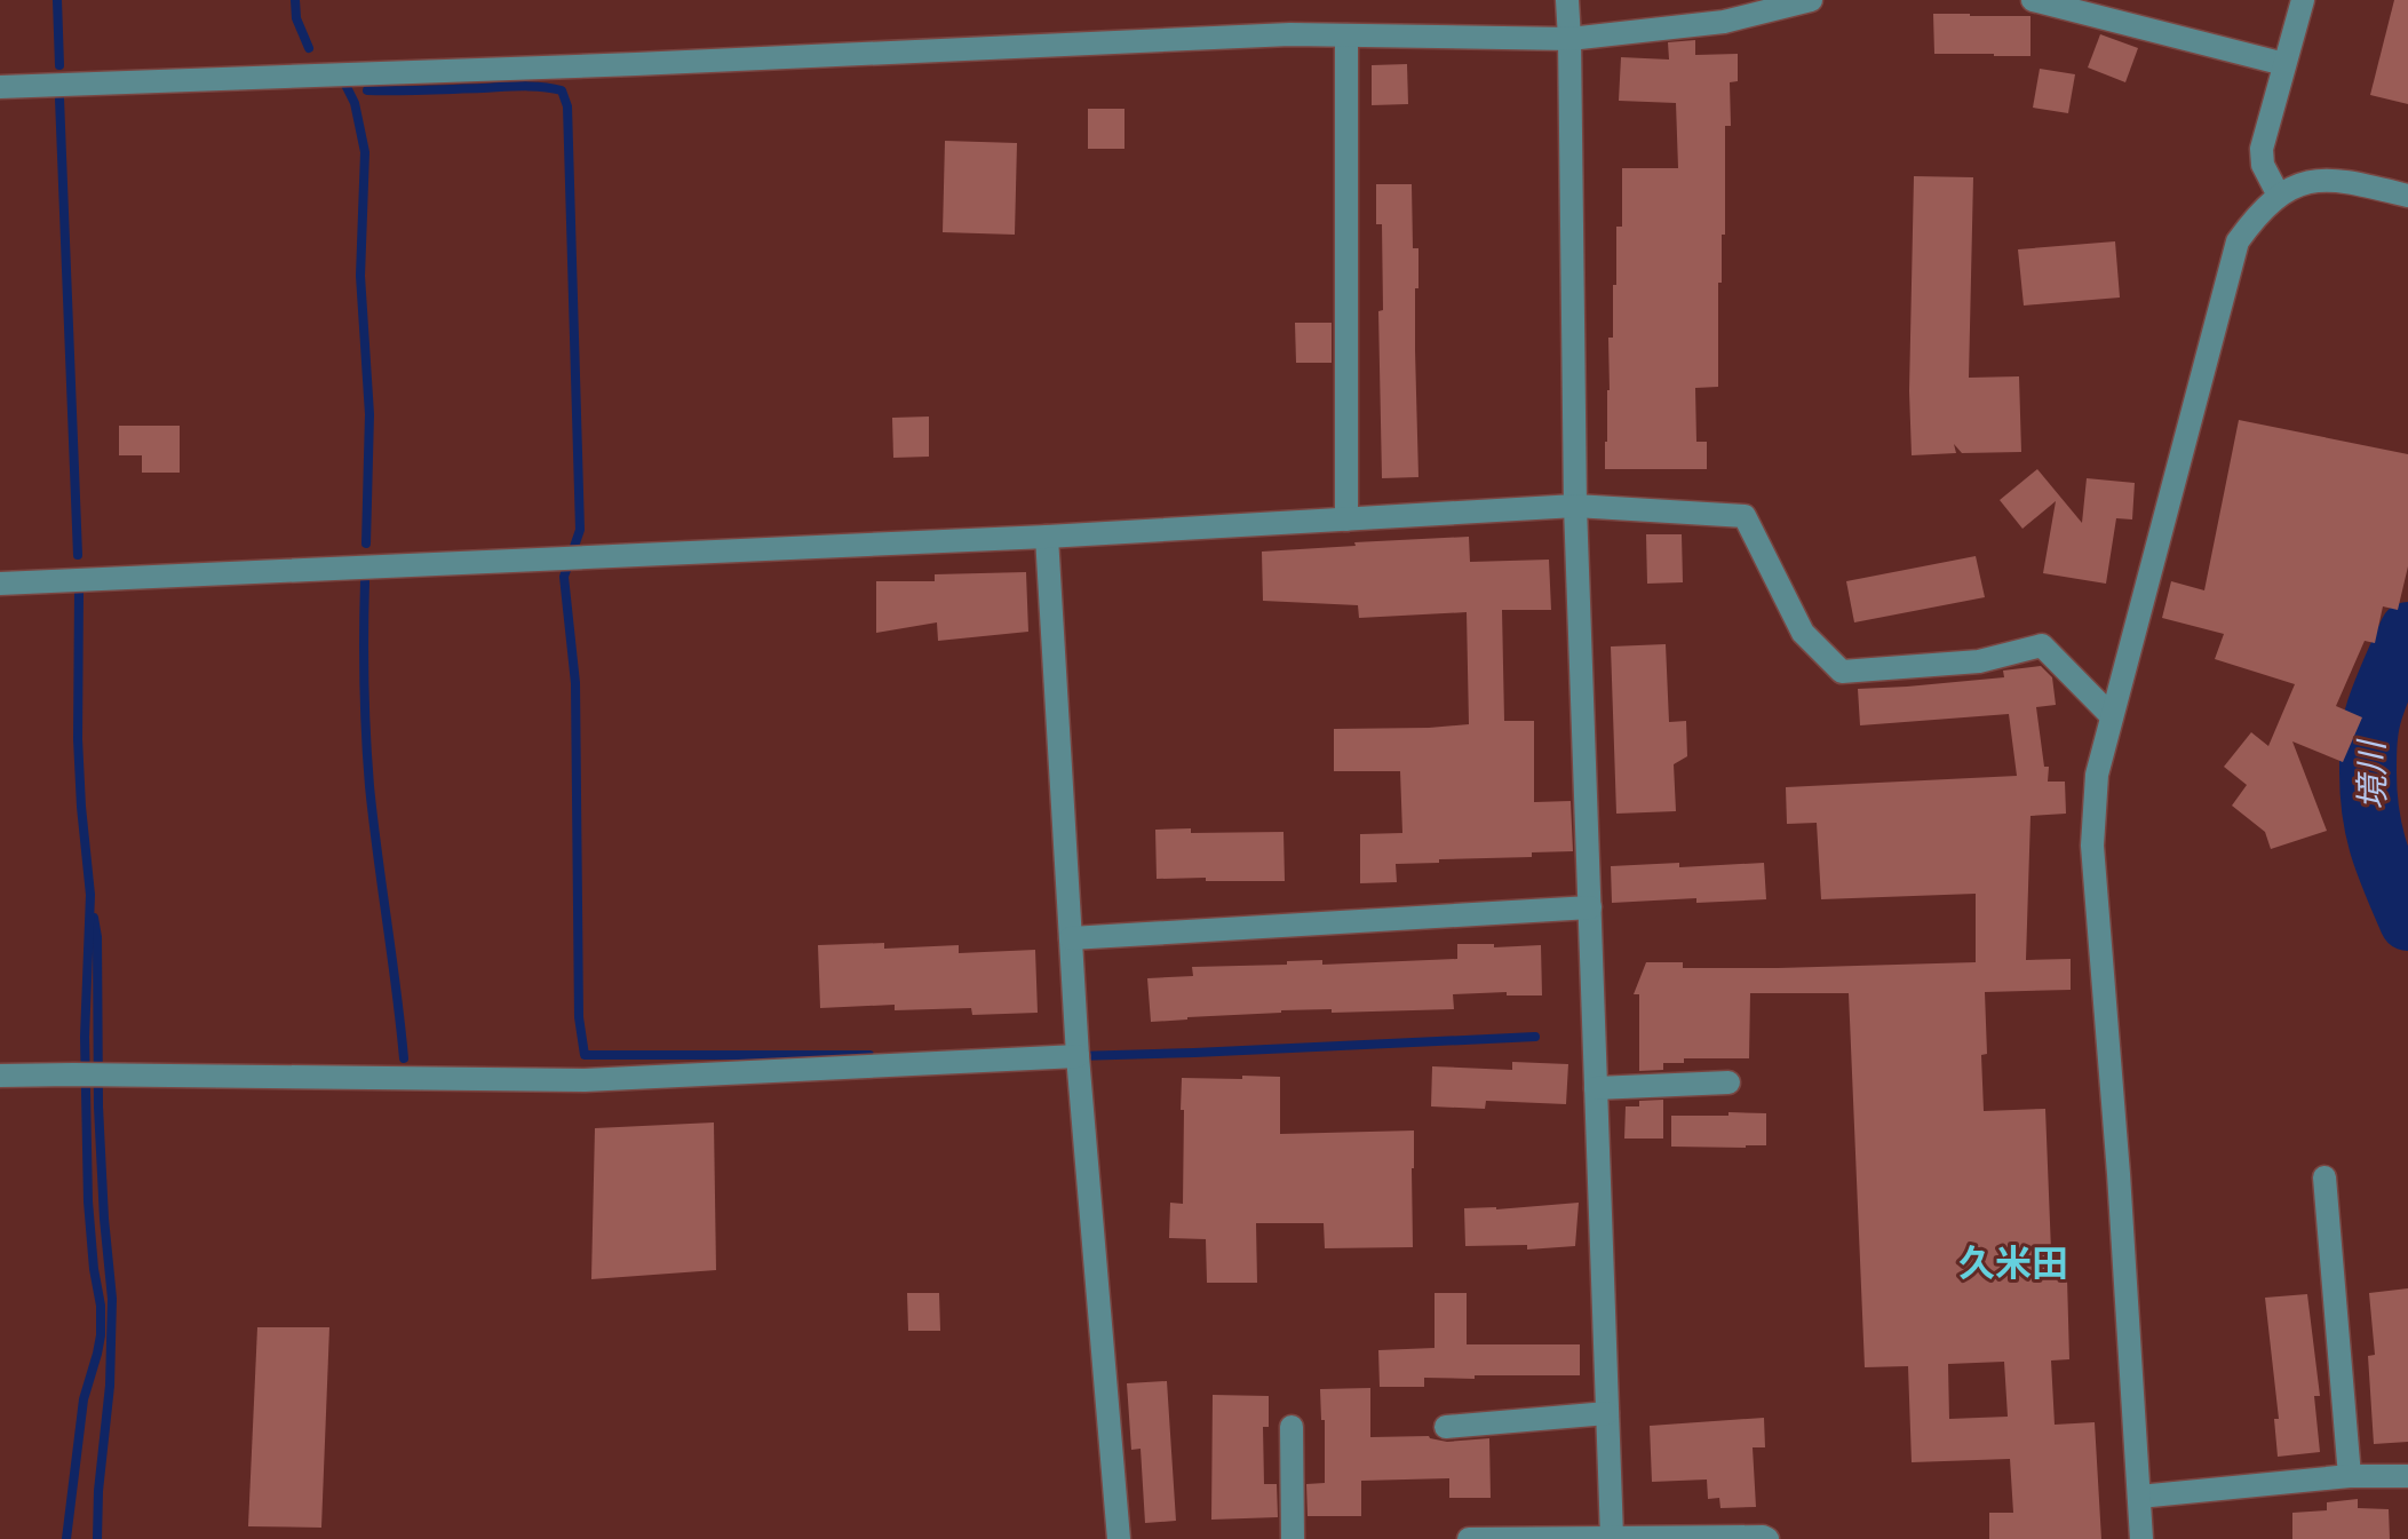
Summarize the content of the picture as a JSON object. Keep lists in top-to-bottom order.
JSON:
{
  "districts": ["久米田"],
  "water": ["境川"]
}
